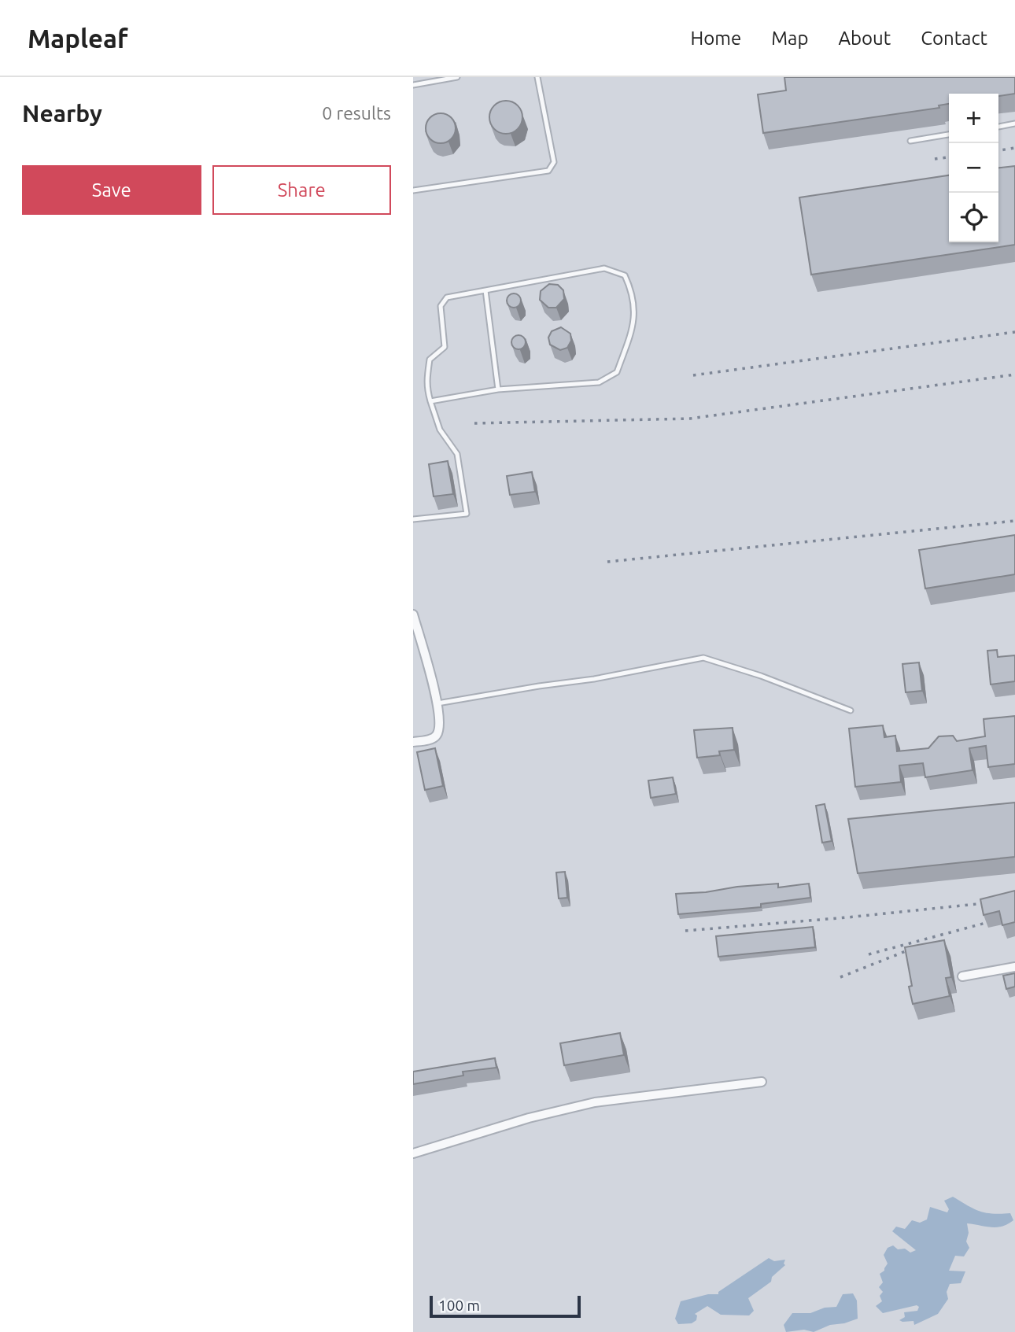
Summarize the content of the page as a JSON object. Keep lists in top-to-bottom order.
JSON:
{
  "scale_bar": "100 m",
  "page": {
    "header": "Mapleaf",
    "nav": [
      "Home",
      "Map",
      "About",
      "Contact"
    ],
    "heading": ["Nearby", "0 results"],
    "map_buttons": ["+", "−"],
    "buttons": ["Save", "Share"],
    "scale": "100 m"
  }
}
